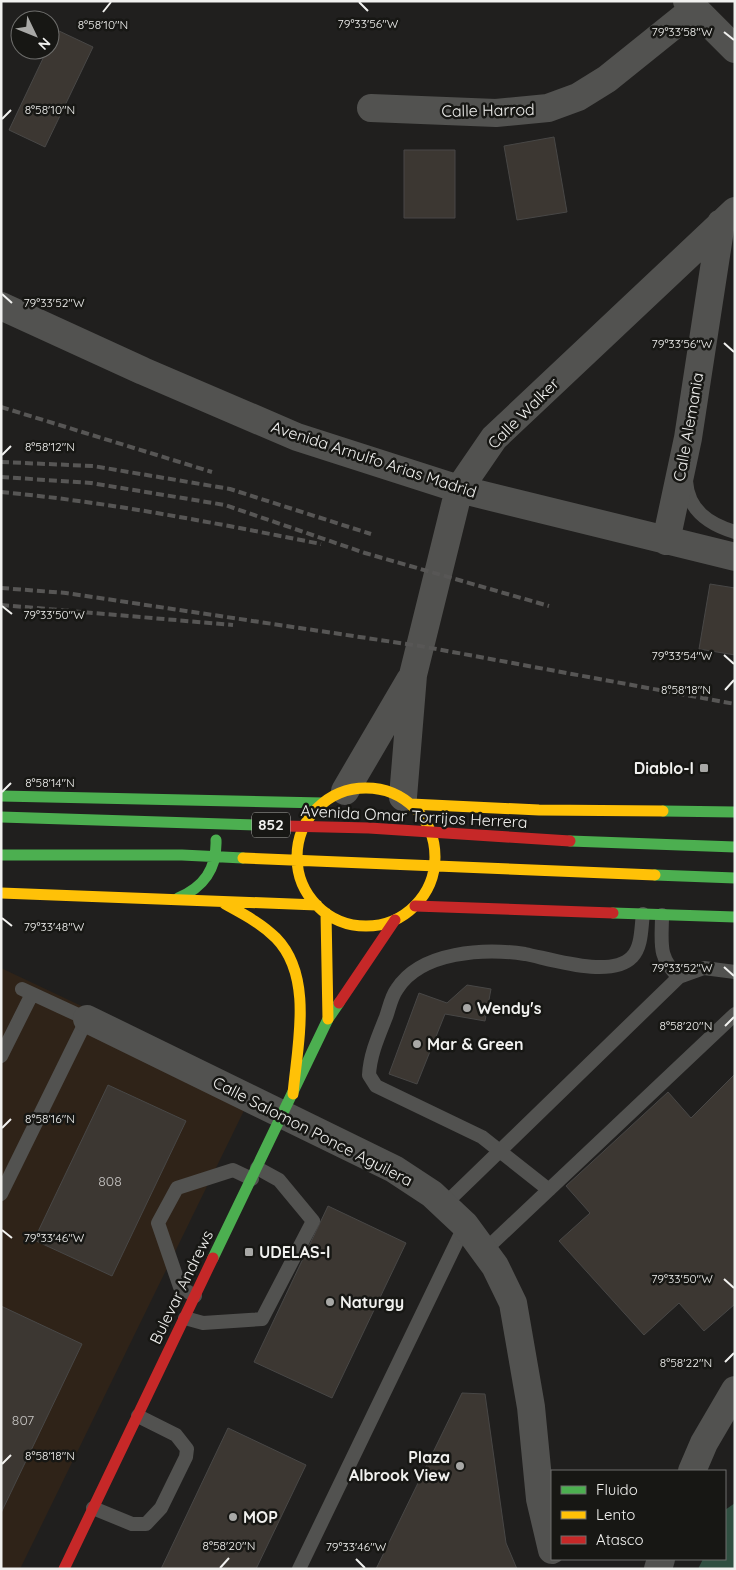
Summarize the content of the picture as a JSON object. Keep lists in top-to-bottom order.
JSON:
{
  "streets": {
    "main road": ["Avenida Omar Torrijos Herrera", "852", "Bulevar Andrews"],
    "street": [
      "Calle Harrod",
      "Calle Walker",
      "Calle Alemania",
      "Avenida Arnulfo Arias Madrid",
      "Calle Salomon Ponce Aguilera"
    ]
  },
  "crossings": [
    ["Calle Walker", "Calle Alemania"],
    ["Calle Walker", "Avenida Arnulfo Arias Madrid"],
    ["Calle Walker", "Bulevar Andrews"],
    ["Calle Alemania", "Avenida Arnulfo Arias Madrid"],
    ["Calle Salomon Ponce Aguilera", "Bulevar Andrews"]
  ],
  "places": {
    "transit": ["Diablo-I", "UDELAS-I"],
    "other": [
      "Wendy's",
      "Mar & Green",
      "Naturgy",
      "Plaza Albrook View",
      "MOP"
    ]
  },
  "house_numbers": ["808", "807"],
  "legend": ["Fluido", "Lento", "Atasco"],
  "north": "bottom right",
  "coordinates": [
    "79°33'56\"W",
    "8°58'10\"N",
    "79°33'58\"W",
    "79°33'52\"W",
    "8°58'12\"N",
    "79°33'50\"W",
    "79°33'54\"W",
    "8°58'18\"N",
    "8°58'14\"N",
    "79°33'48\"W",
    "8°58'20\"N",
    "8°58'16\"N",
    "79°33'46\"W",
    "8°58'22\"N"
  ]
}
